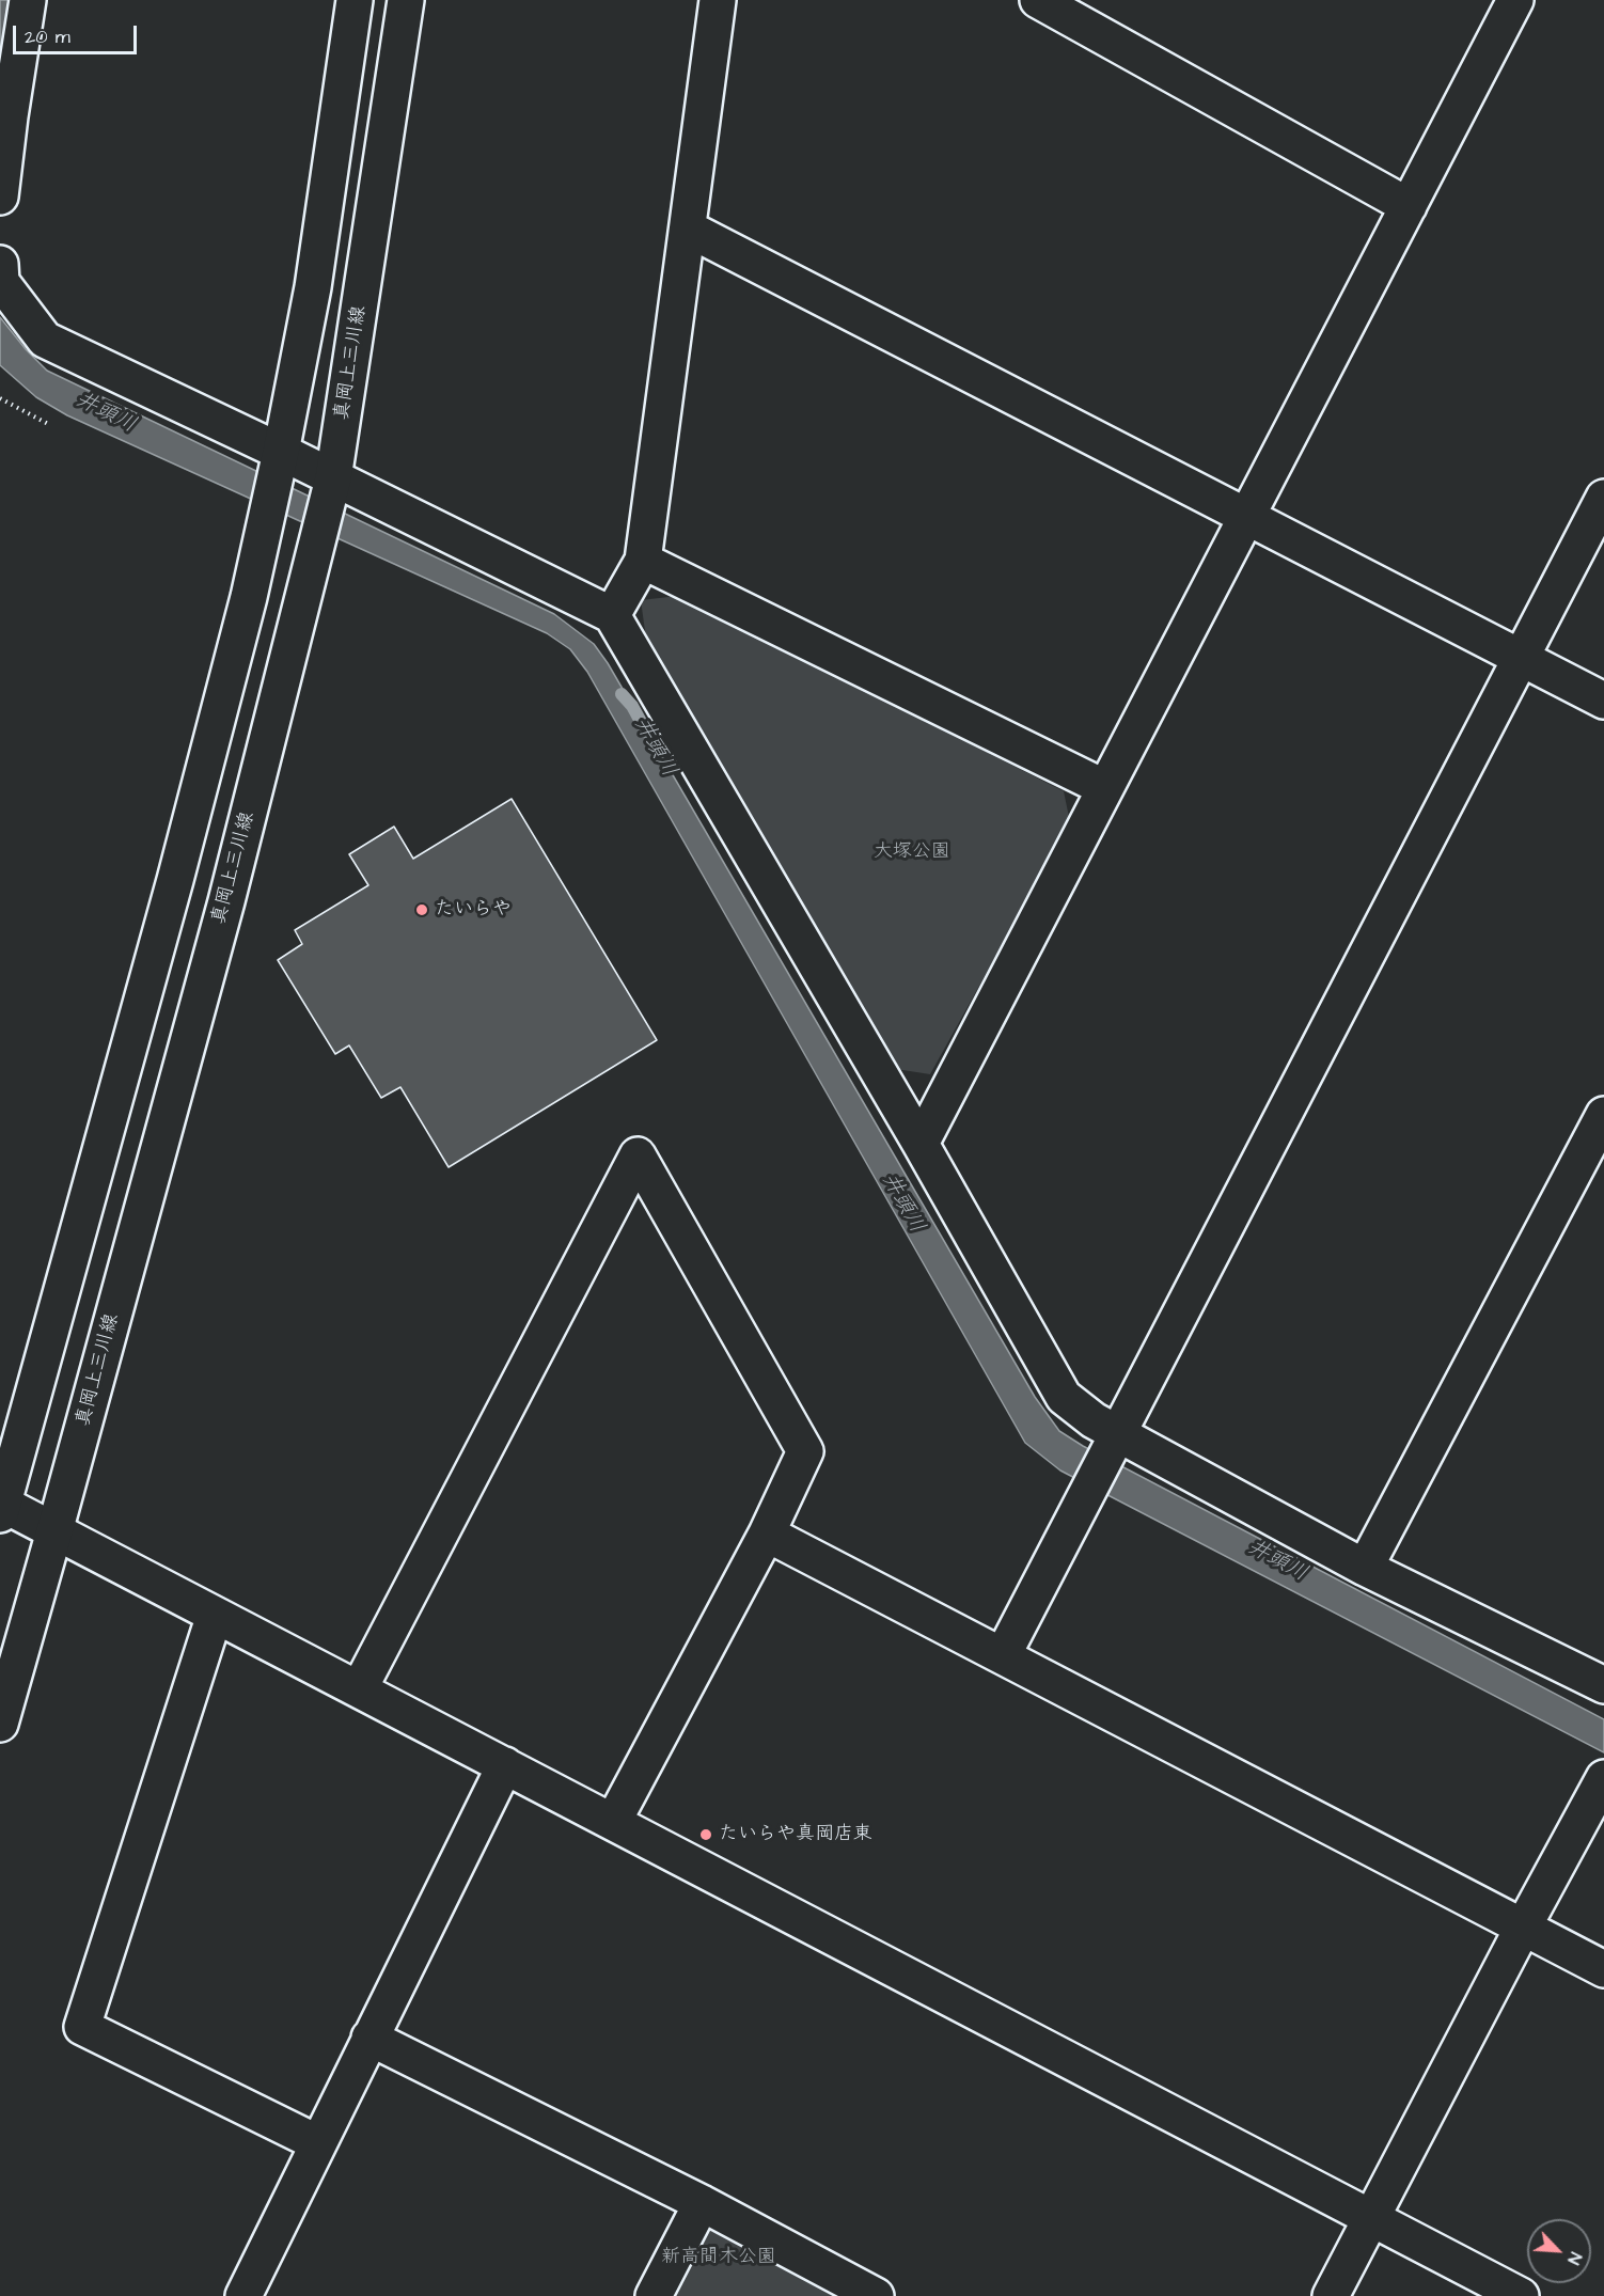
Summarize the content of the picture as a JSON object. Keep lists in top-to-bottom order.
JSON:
{
  "streets": {
    "street": ["真岡上三川線"]
  },
  "water": ["井頭川"],
  "parks": ["大塚公園", "新高間木公園"],
  "places": ["たいらや", "たいらや真岡店東"],
  "scale_bar": "20 m",
  "north": "bottom right"
}
